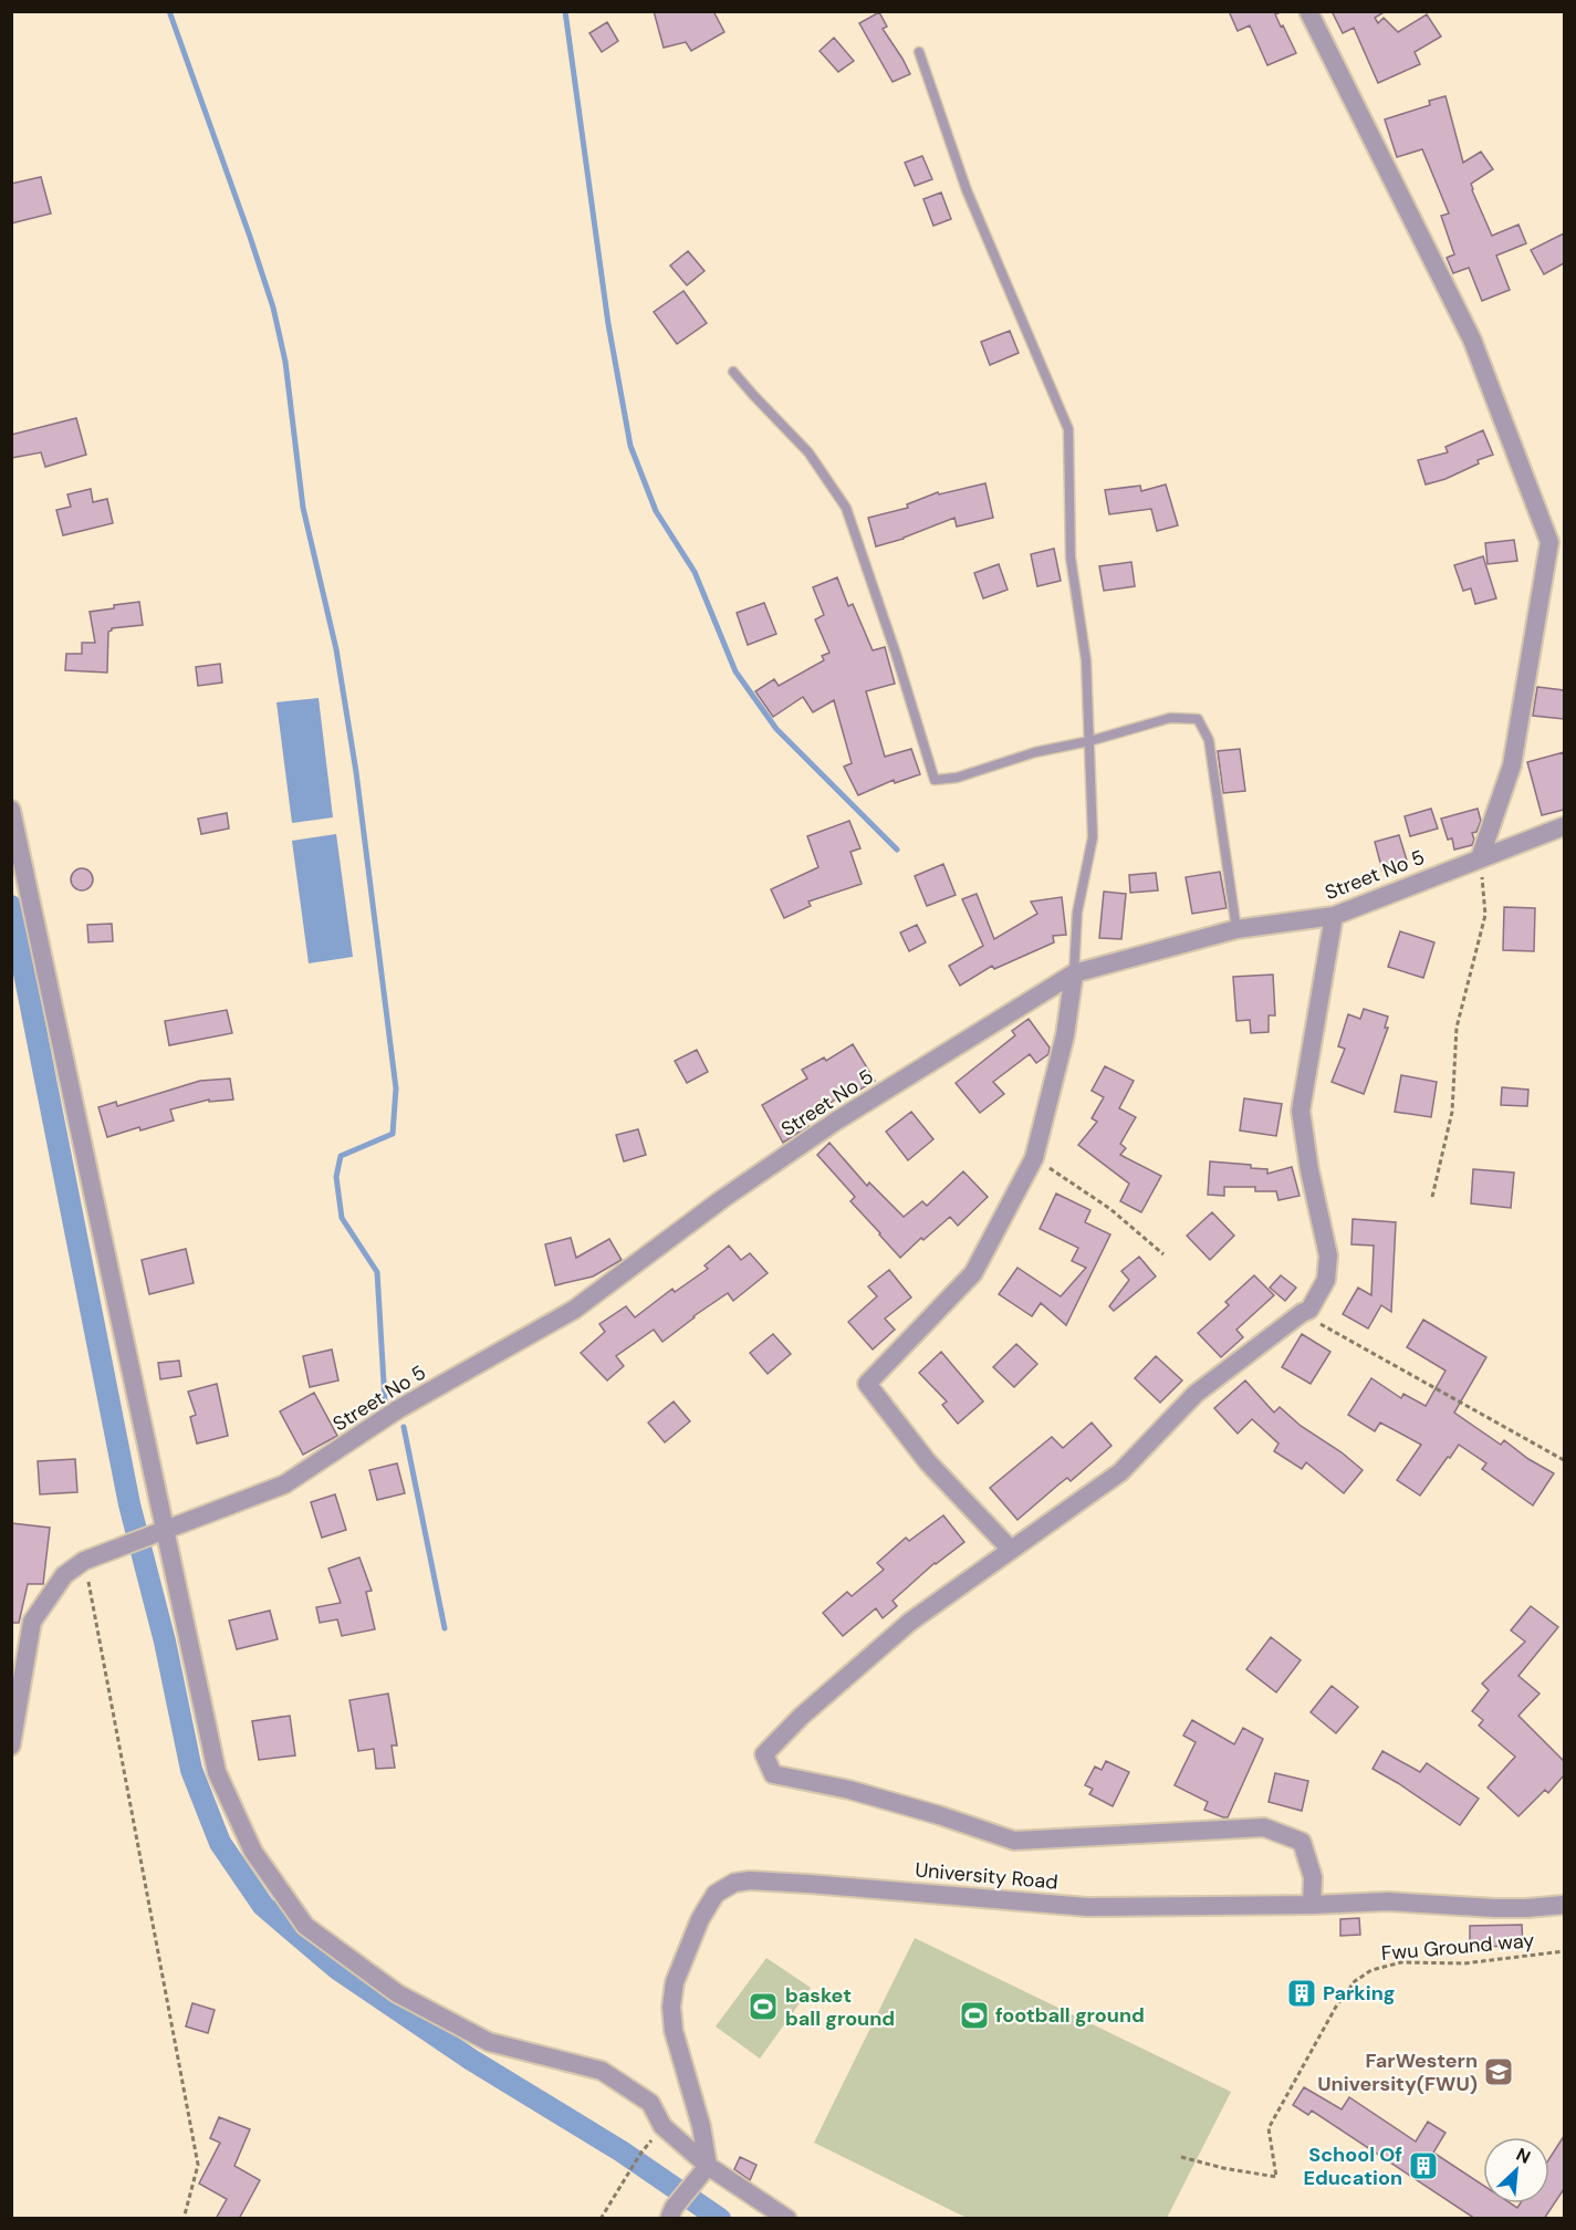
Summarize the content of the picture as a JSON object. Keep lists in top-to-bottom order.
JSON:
{
  "streets": {
    "street": ["Street No 5", "University Road"],
    "path": ["Fwu Ground way"]
  },
  "places": {
    "building": ["Parking", "School Of Education"],
    "sports": ["basket ball ground", "football ground"],
    "school or university": ["FarWestern University(FWU)"]
  },
  "north": "top right"
}
